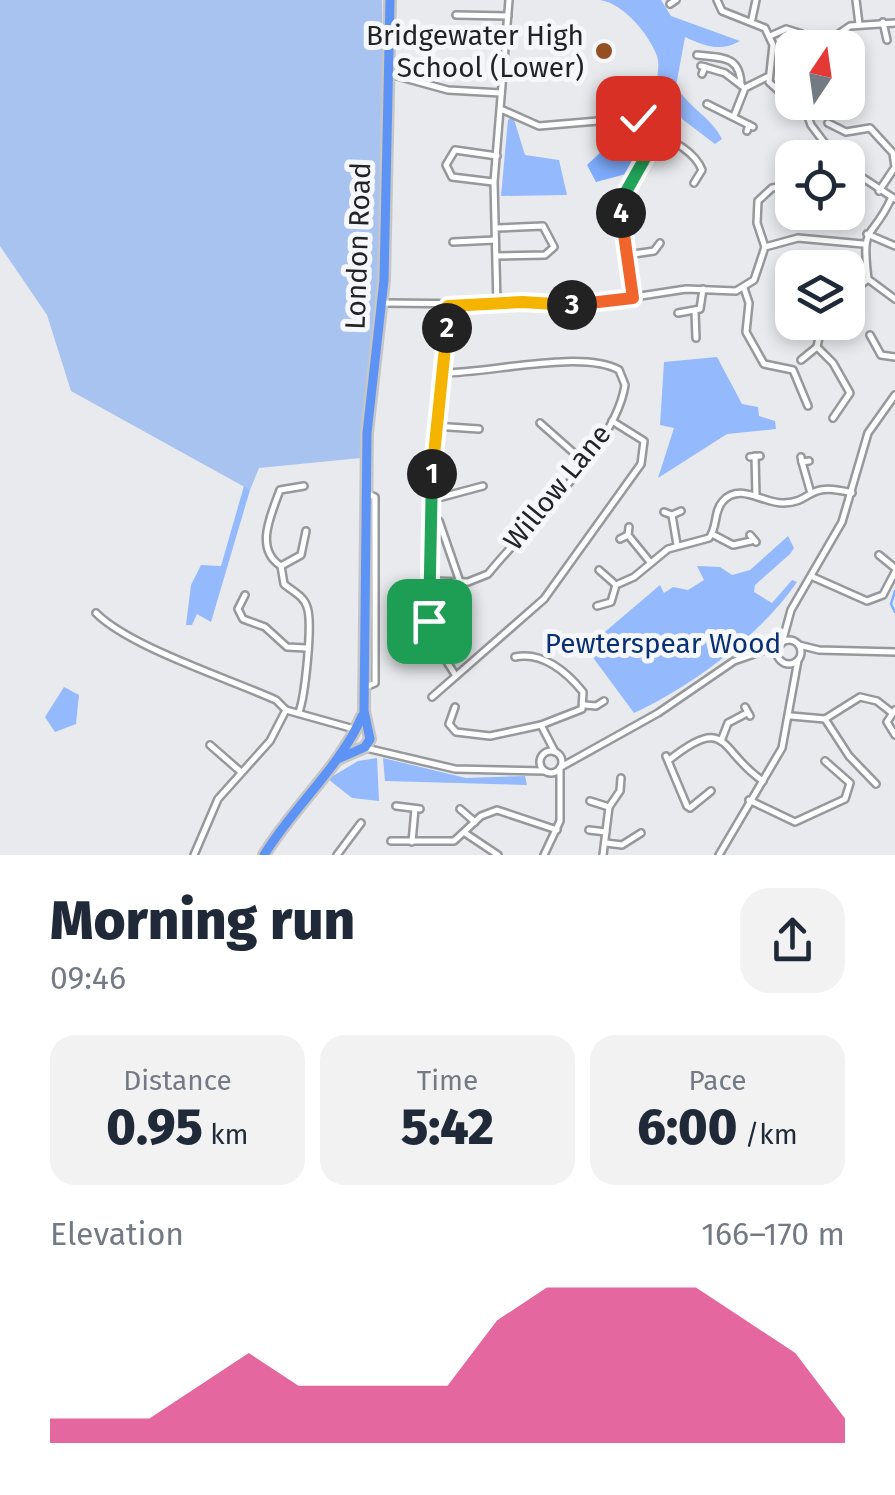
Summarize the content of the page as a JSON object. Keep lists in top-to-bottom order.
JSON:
{
  "streets": {
    "highway": ["London Road"],
    "street": ["Willow Lane"]
  },
  "parks": ["Pewterspear Wood"],
  "places": ["Bridgewater High School (Lower)"],
  "north": "top",
  "page": {
    "pins": [
      "4",
      "3",
      "2",
      "1"
    ],
    "heading": ["Morning run", "09:46"],
    "stats": [
      ["Distance", "0.95 km"],
      ["Time", "5:42"],
      ["Pace", "6:00 /km"]
    ],
    "chart": ["Elevation", "166–170 m"]
  }
}
